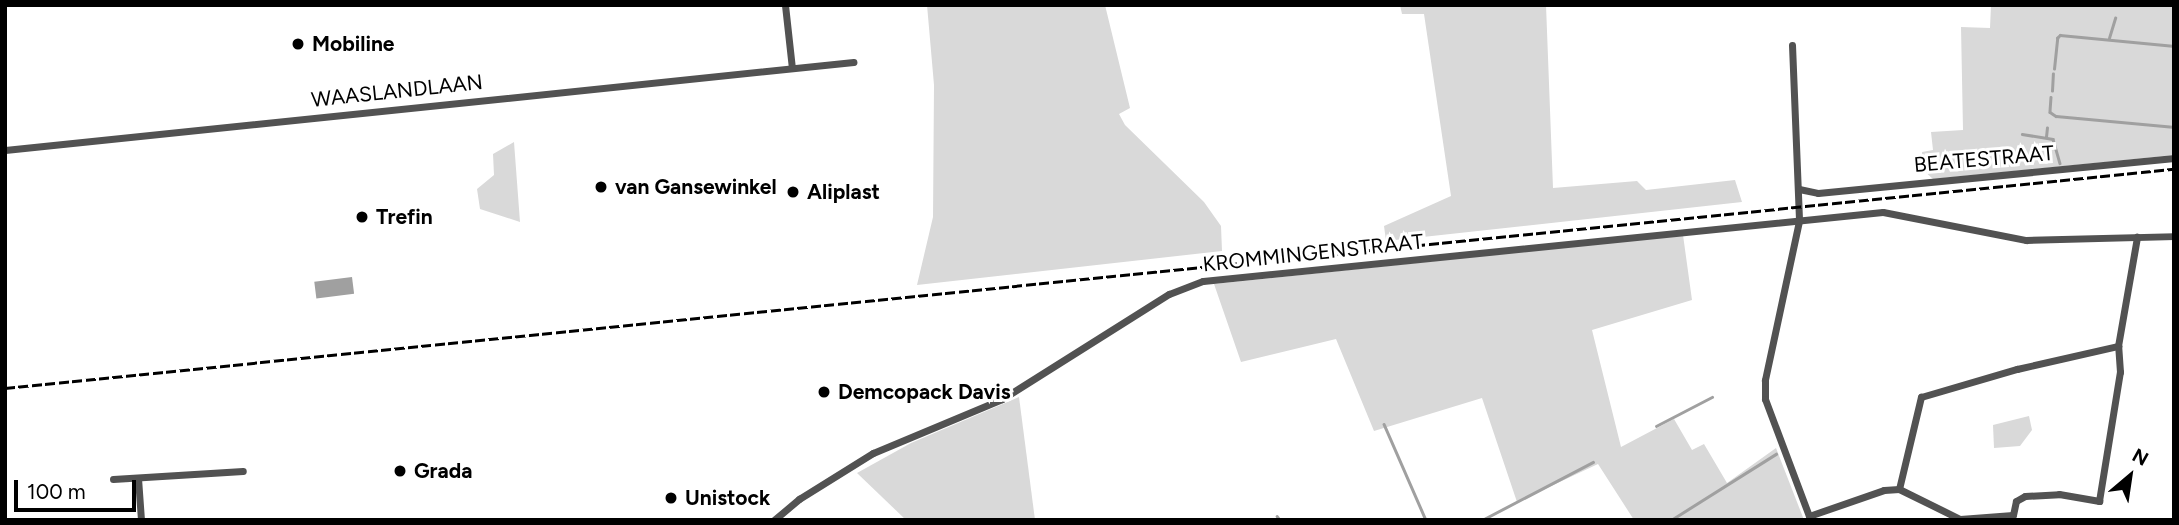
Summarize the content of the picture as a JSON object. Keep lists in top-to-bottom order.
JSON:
{
  "streets": {
    "street": ["WAASLANDLAAN", "BEATESTRAAT", "KROMMINGENSTRAAT"]
  },
  "places": [
    "Mobiline",
    "van Gansewinkel",
    "Aliplast",
    "Trefin",
    "Demcopack Davis",
    "Grada",
    "Unistock"
  ],
  "scale_bar": "100 m",
  "north": "top right"
}
